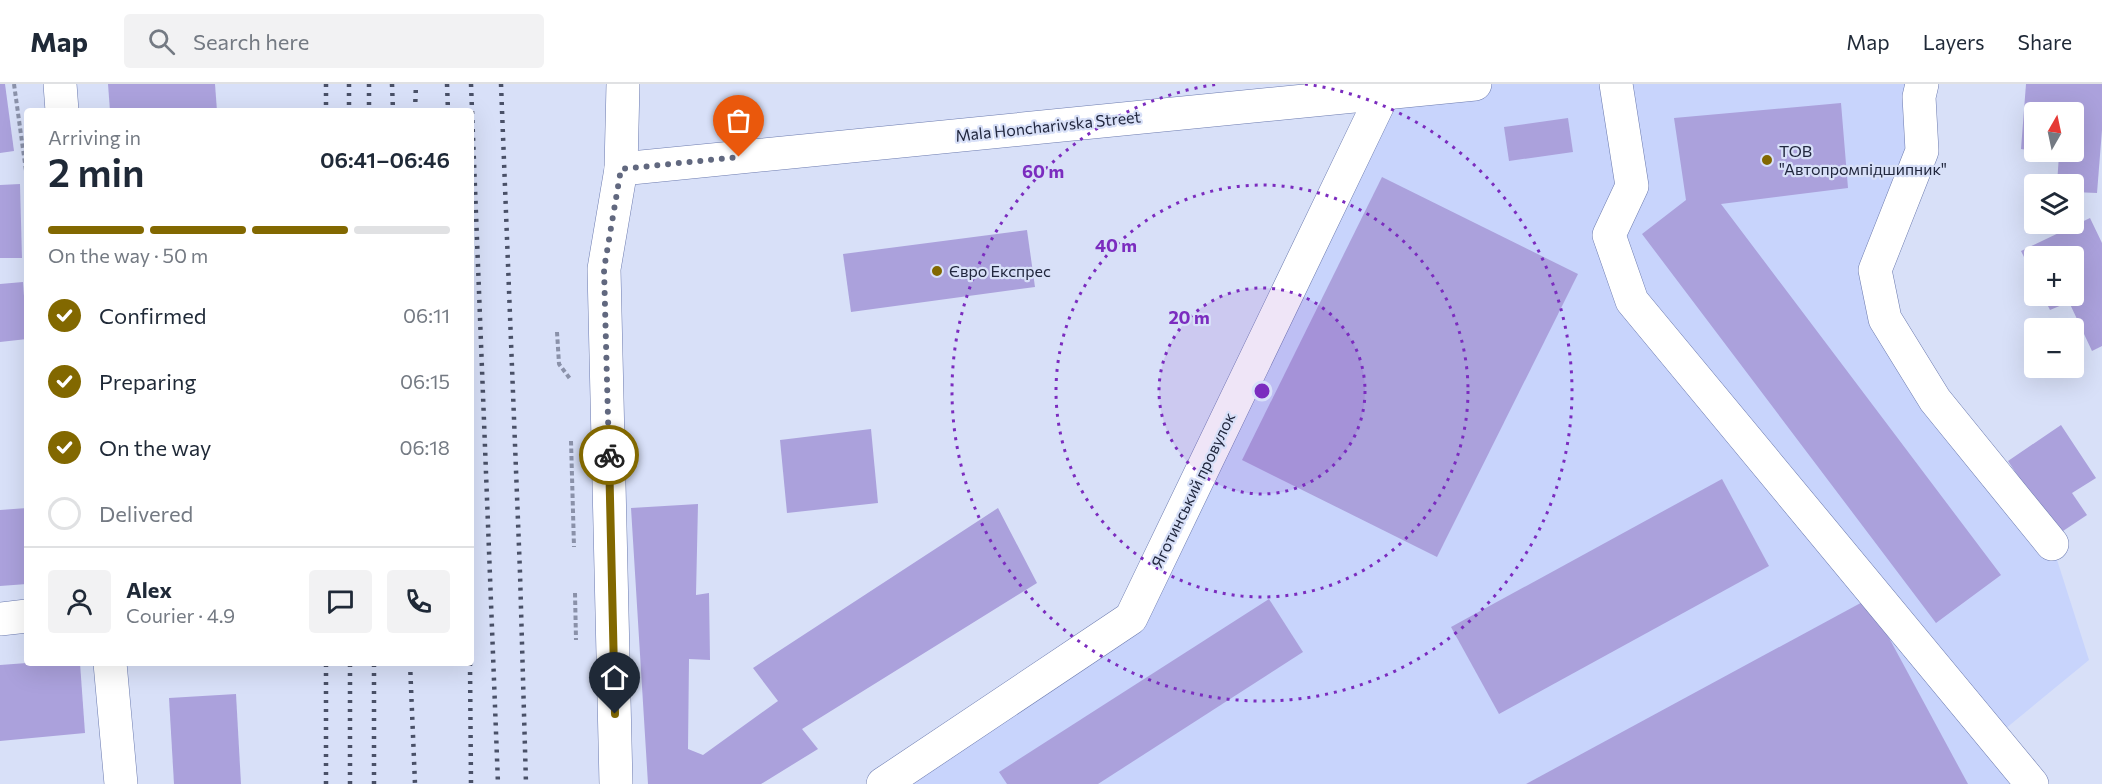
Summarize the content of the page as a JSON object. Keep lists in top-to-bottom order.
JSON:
{
  "streets": {
    "street": ["Mala Honcharivska Street", "Яготинський провулок"]
  },
  "crossings": [
    ["Mala Honcharivska Street", "Яготинський провулок"]
  ],
  "places": ["ТОВ \"Автопромпідшипник\"", "Євро Експрес"],
  "north": "top",
  "page": {
    "header": "Map",
    "search": "Search here",
    "nav": ["Map", "Layers", "Share"],
    "map_buttons": ["+", "−"],
    "heading": ["2 min", "Arriving in", "06:41–06:46"],
    "panel": ["Alex", "Courier · 4.9"],
    "bar": "On the way · 50 m",
    "list": [
      ["Confirmed", "06:11"],
      ["Preparing", "06:15"],
      ["On the way", "06:18"],
      "Delivered"
    ]
  },
  "rings": ["60 m", "40 m", "20 m"]
}
